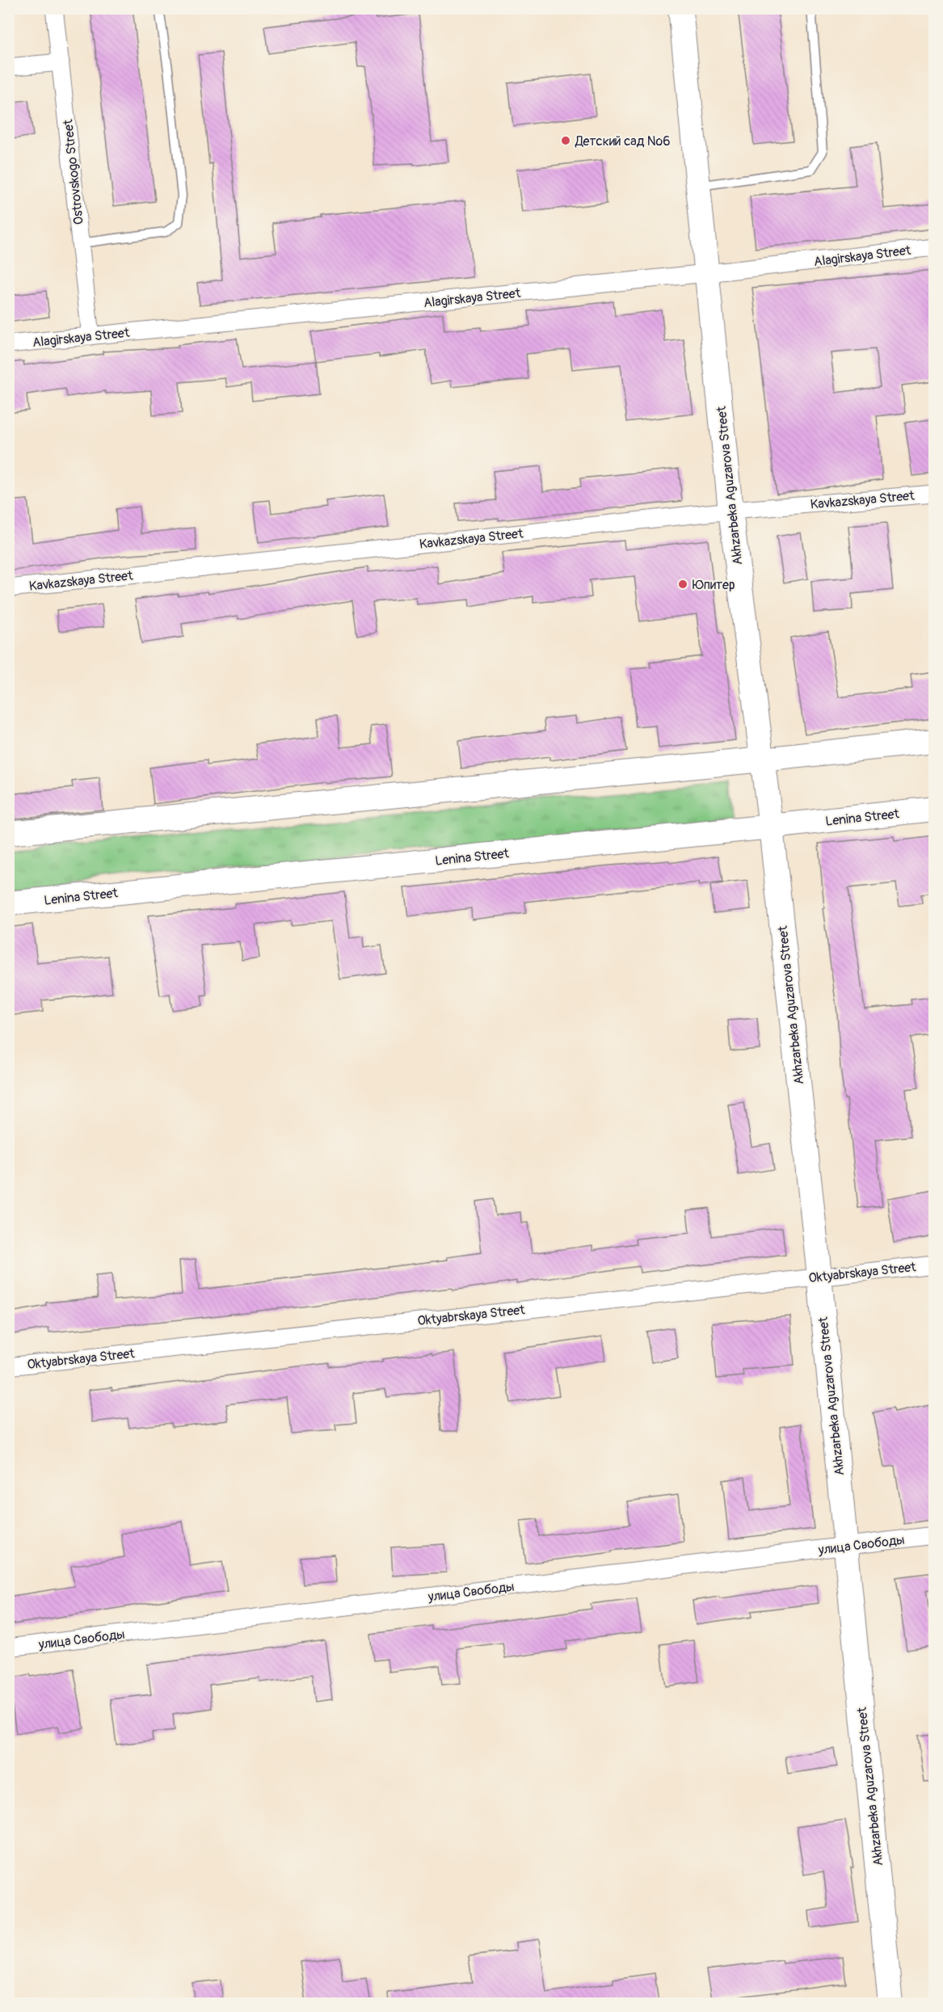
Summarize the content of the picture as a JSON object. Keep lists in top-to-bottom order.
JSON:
{
  "streets": {
    "street": [
      "Ostrovskogo Street",
      "Alagirskaya Street",
      "Akhzarbeka Aguzarova Street",
      "Kavkazskaya Street",
      "Lenina Street",
      "Oktyabrskaya Street",
      "улица Свободы"
    ]
  },
  "crossings": [
    ["Ostrovskogo Street", "Alagirskaya Street"],
    ["Alagirskaya Street", "Akhzarbeka Aguzarova Street"],
    ["Akhzarbeka Aguzarova Street", "Kavkazskaya Street"],
    ["Akhzarbeka Aguzarova Street", "Lenina Street"],
    ["Akhzarbeka Aguzarova Street", "Oktyabrskaya Street"],
    ["Akhzarbeka Aguzarova Street", "улица Свободы"]
  ],
  "places": ["Детский сад №6", "Юпитер"]
}
